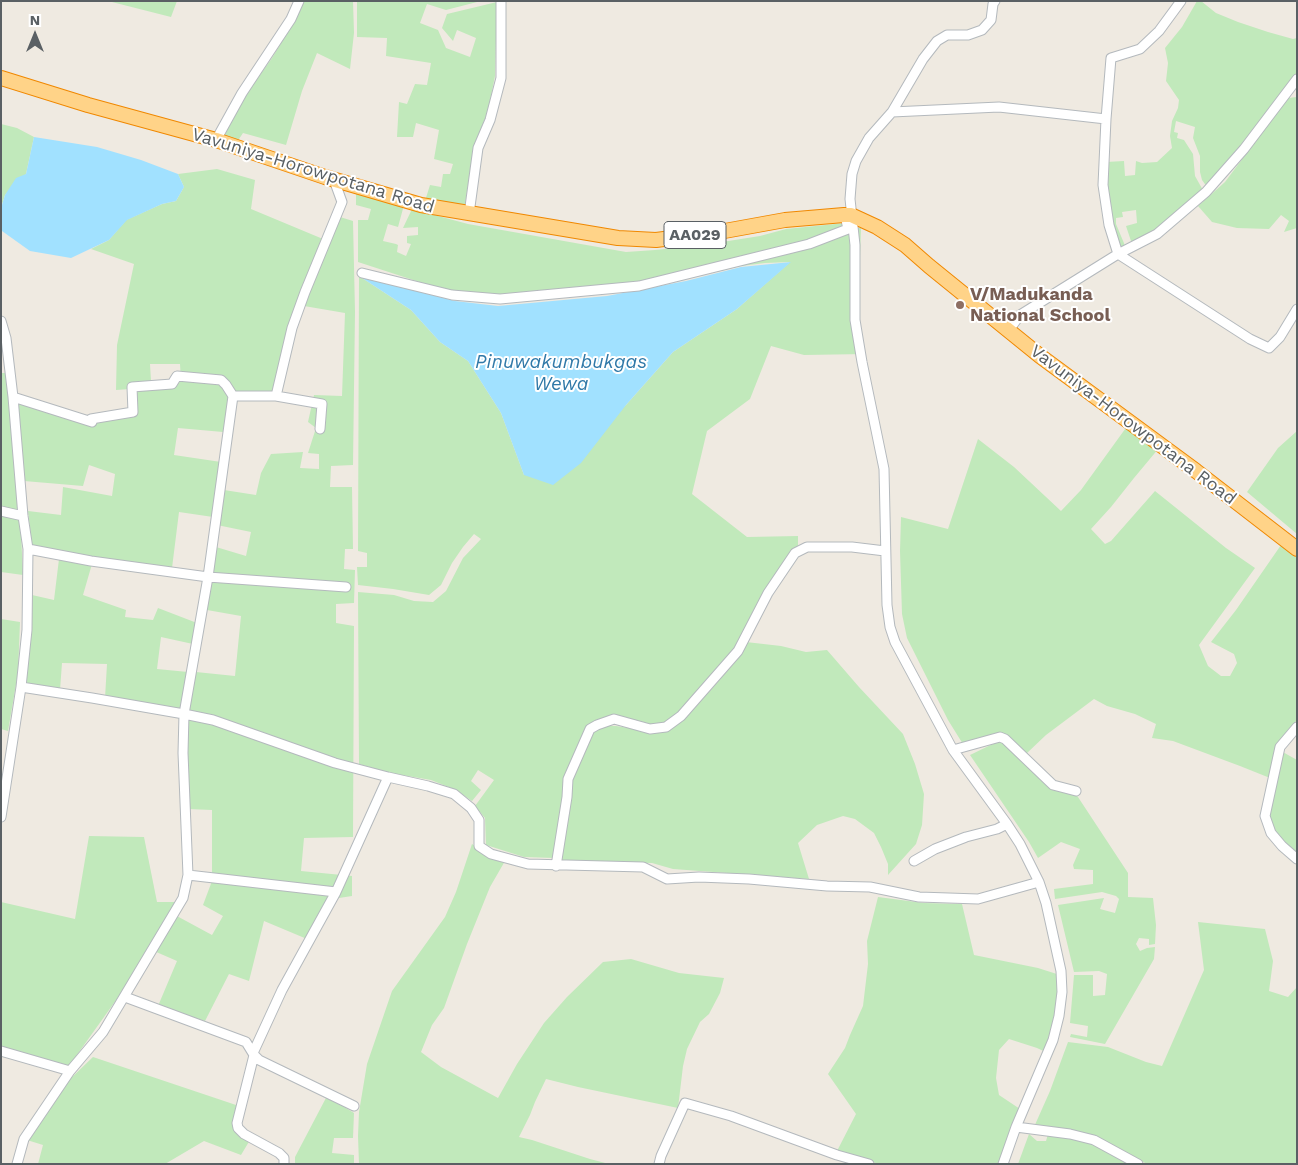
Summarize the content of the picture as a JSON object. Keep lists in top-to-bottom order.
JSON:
{
  "streets": {
    "highway": ["Vavuniya-Horowpotana Road", "AA029"]
  },
  "water": ["Pinuwakumbukgas Wewa"],
  "places": ["V/Madukanda National School"],
  "north": "top"
}
